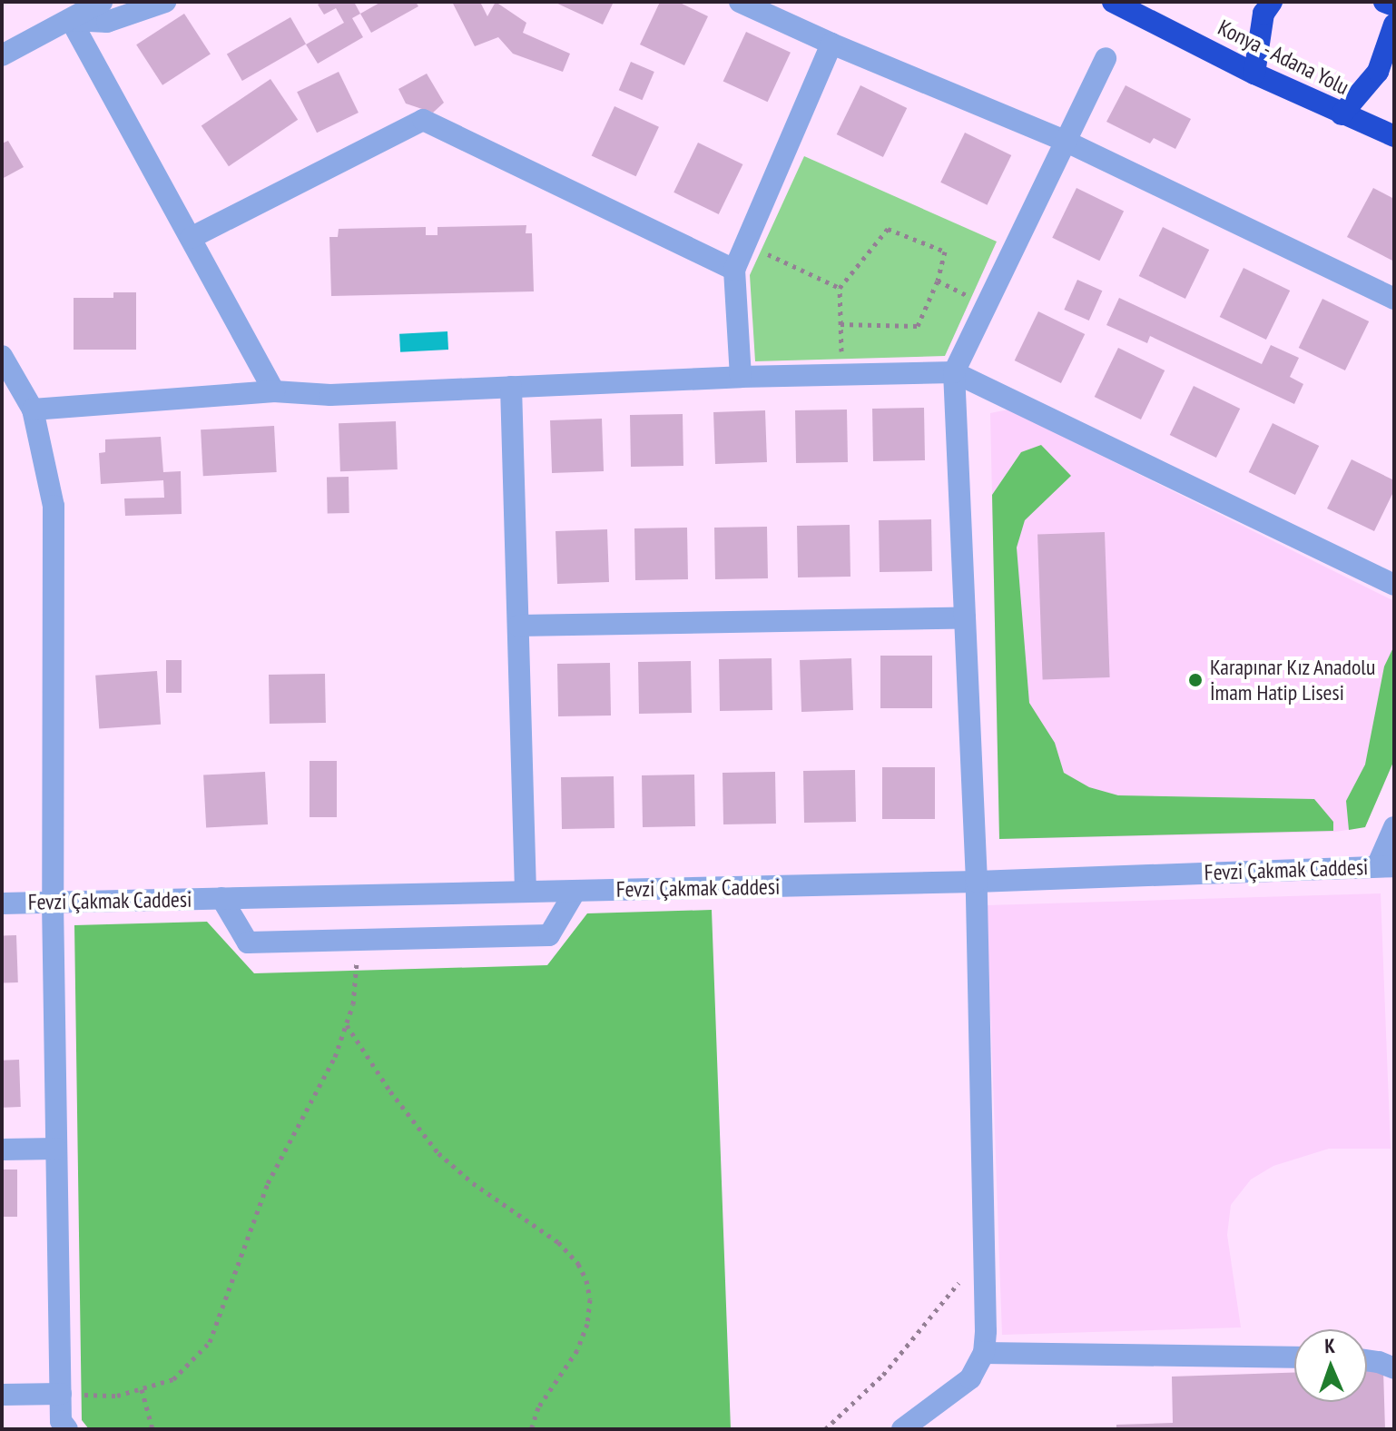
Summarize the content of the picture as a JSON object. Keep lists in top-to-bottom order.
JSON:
{
  "streets": {
    "highway": ["Konya - Adana Yolu"],
    "street": ["Fevzi Çakmak Caddesi"]
  },
  "places": ["Karapınar Kız Anadolu İmam Hatip Lisesi"],
  "north": "top"
}
